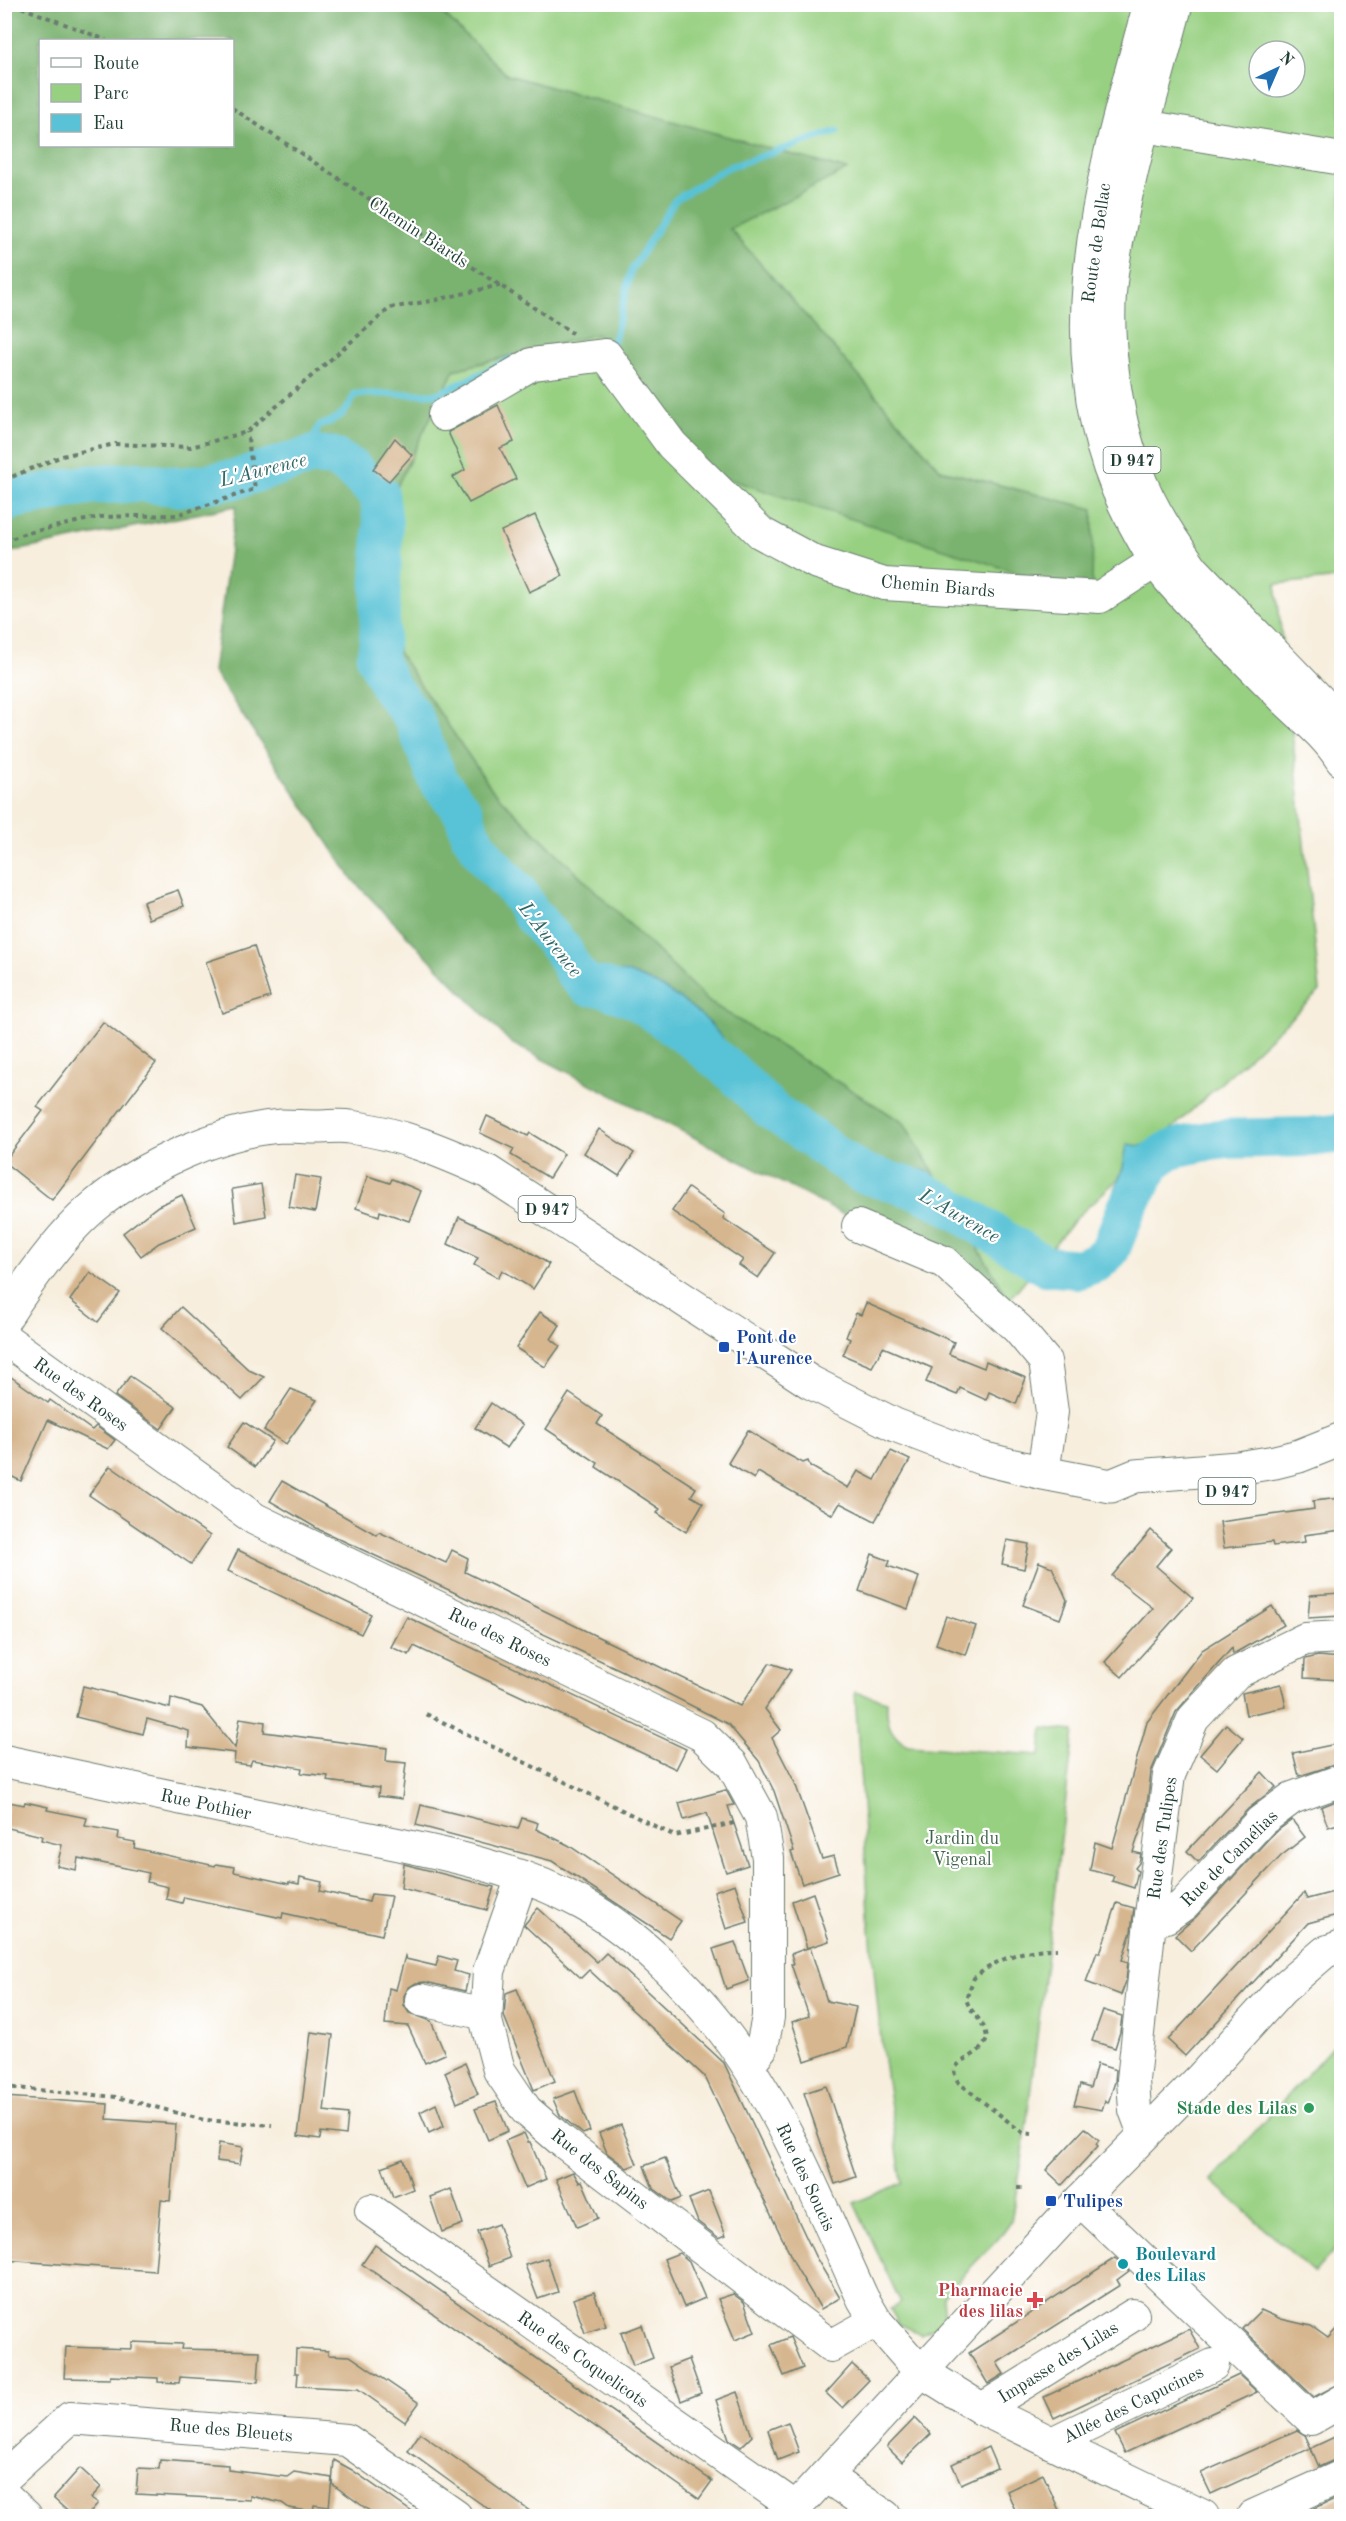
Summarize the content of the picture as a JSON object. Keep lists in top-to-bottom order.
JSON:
{
  "streets": {
    "main road": ["Route de Bellac", "D 947"],
    "street": [
      "Chemin Biards",
      "Rue des Roses",
      "Rue Pothier",
      "Rue des Tulipes",
      "Rue de Camélias",
      "Rue des Sapins",
      "Rue des Soucis",
      "Rue des Coquelicots",
      "Impasse des Lilas",
      "Allée des Capucines",
      "Rue des Bleuets"
    ]
  },
  "crossings": [
    ["Chemin Biards", "Route de Bellac"],
    ["Rue des Roses", "Rue des Soucis"],
    ["Rue Pothier", "Rue des Soucis"],
    ["Rue des Tulipes", "Rue de Camélias"],
    ["Rue des Sapins", "Rue des Soucis"],
    ["Rue des Soucis", "Impasse des Lilas"],
    ["Rue des Soucis", "Allée des Capucines"]
  ],
  "water": ["L'Aurence"],
  "parks": ["Jardin du Vigenal"],
  "places": {
    "transit": ["Pont de l'Aurence", "Tulipes"],
    "other": ["Stade des Lilas", "Boulevard des Lilas"],
    "health": ["Pharmacie des lilas"]
  },
  "legend": ["Route", "Parc", "Eau"],
  "north": "top right"
}
